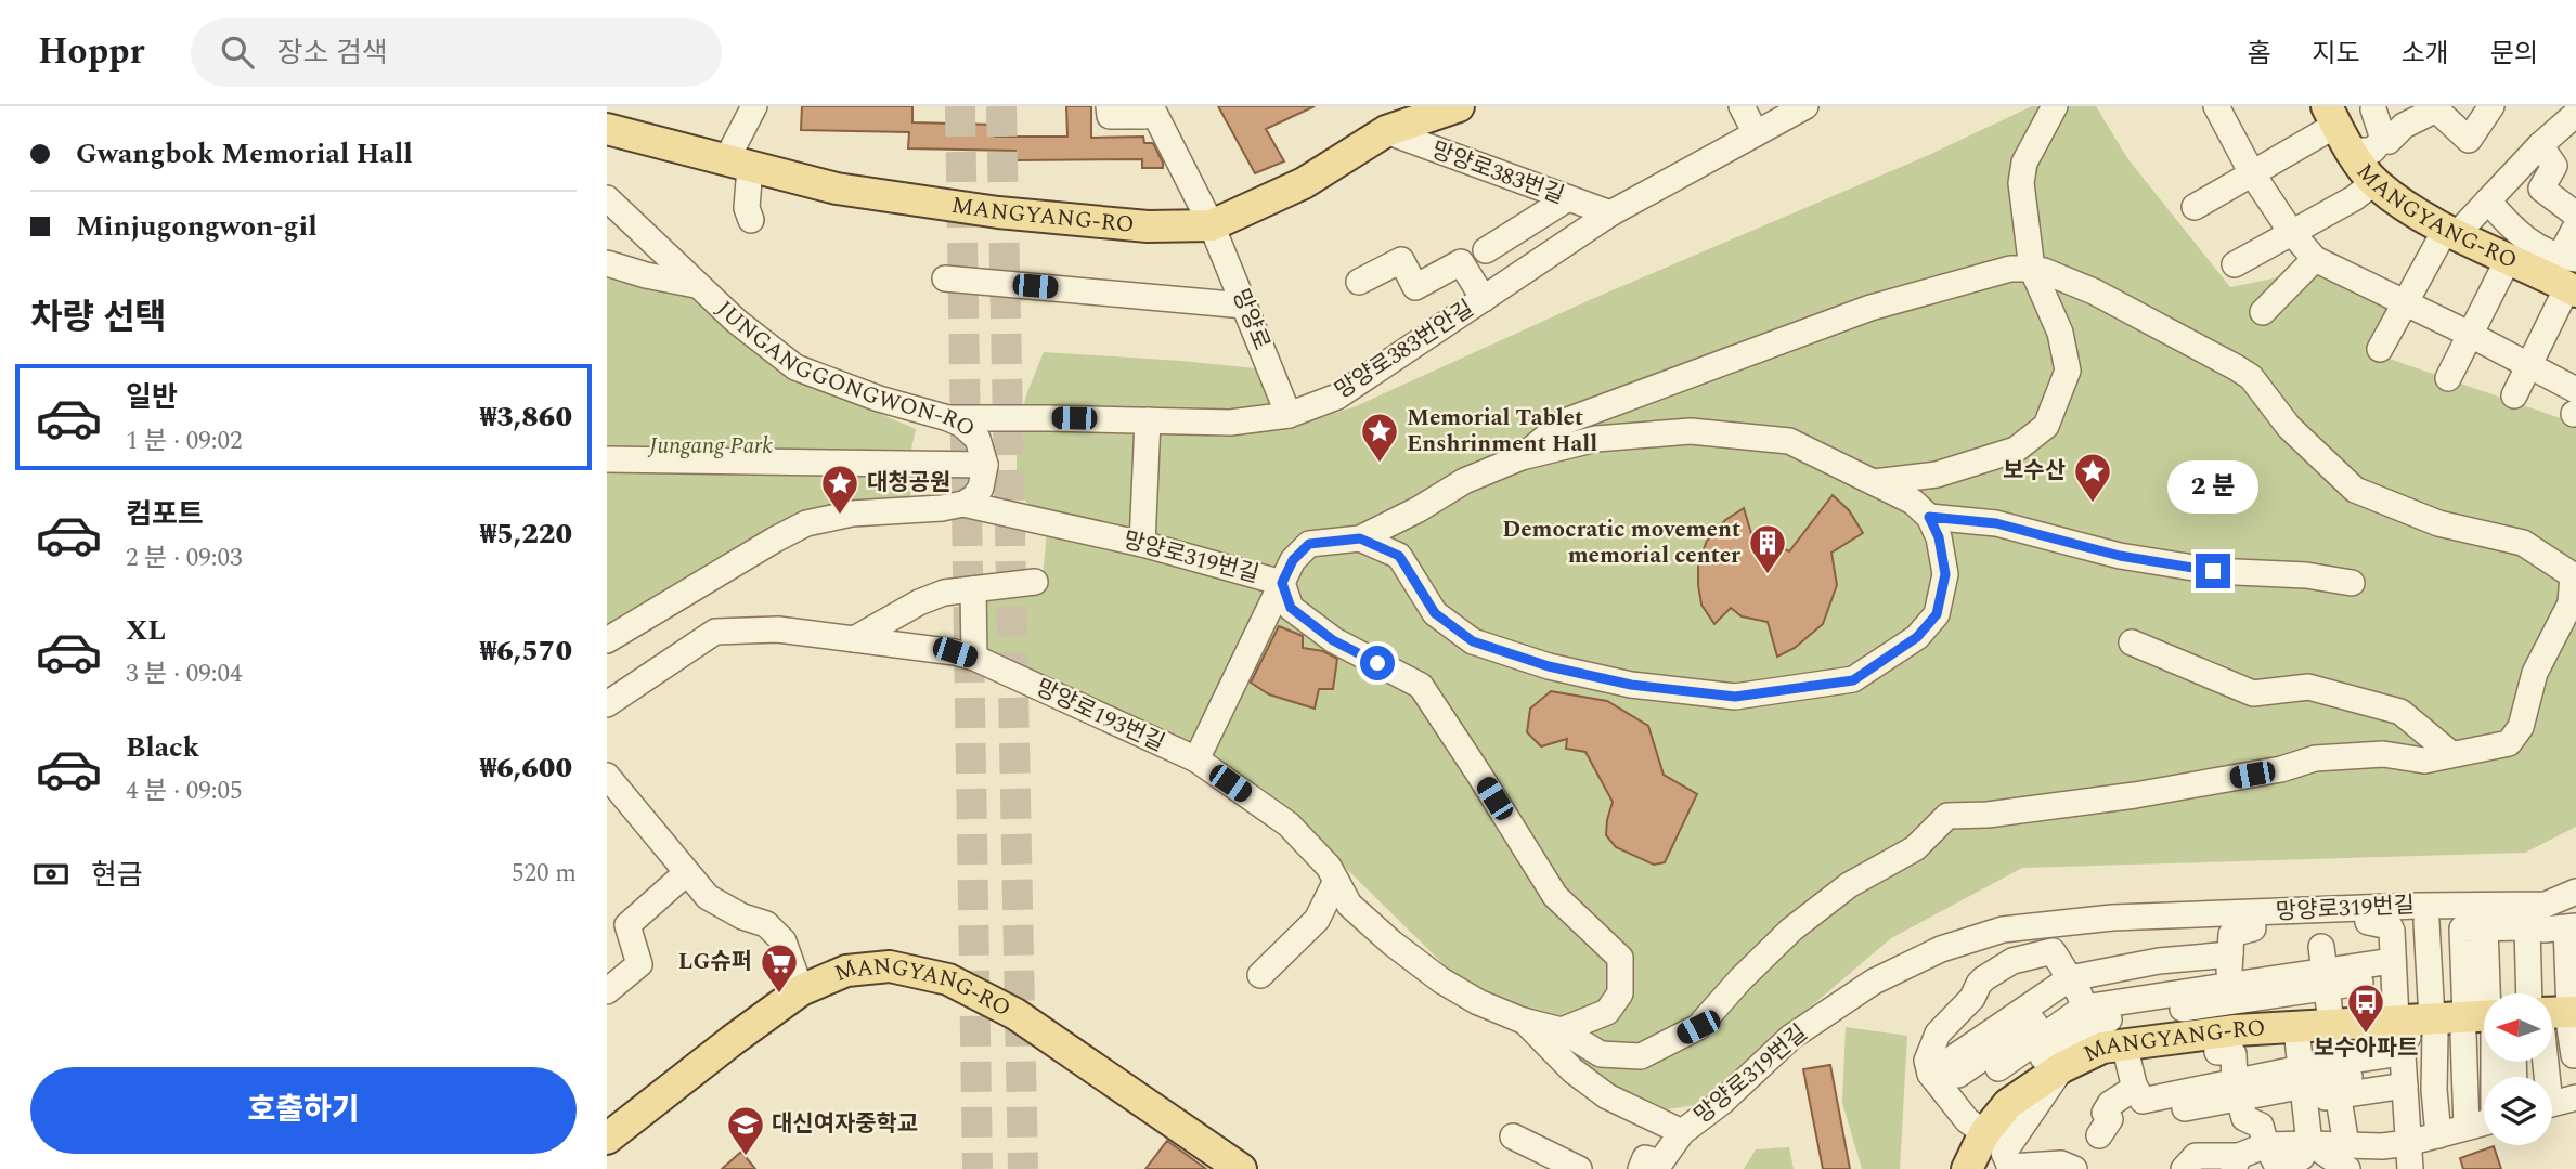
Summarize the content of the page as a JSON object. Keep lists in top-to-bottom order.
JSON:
{
  "streets": {
    "main road": ["MANGYANG-RO"],
    "street": [
      "망양로383번길",
      "망양로",
      "망양로383번안길",
      "JUNGANGGONGWON-RO",
      "망양로319번길",
      "망양로193번길"
    ]
  },
  "crossings": [
    ["망양로383번길", "MANGYANG-RO"],
    ["망양로383번길", "망양로383번안길"],
    ["MANGYANG-RO", "망양로"],
    ["망양로", "망양로383번안길"],
    ["망양로383번안길", "JUNGANGGONGWON-RO"],
    ["JUNGANGGONGWON-RO", "망양로319번길"],
    ["망양로319번길", "망양로193번길"]
  ],
  "parks": ["Jungang Park"],
  "places": {
    "place": ["Memorial Tablet Enshrinment Hall", "보수산", "대청공원"],
    "building": ["Democratic movement memorial center"],
    "supermarket": ["LG슈퍼"],
    "bus stop": ["보수아파트"],
    "school or university": ["대신여자중학교"]
  },
  "north": "left",
  "page": {
    "header": "Hoppr",
    "search": "장소 검색",
    "nav": [
      "홈",
      "지도",
      "소개",
      "문의"
    ],
    "banner": ["Gwangbok Memorial Hall", "Minjugongwon-gil"],
    "heading": "차량 선택",
    "list": [
      {
        "name": "일반",
        "note": "1 분 · 09:02",
        "value": "₩3,860"
      },
      {
        "name": "컴포트",
        "note": "2 분 · 09:03",
        "value": "₩5,220"
      },
      {
        "name": "XL",
        "note": "3 분 · 09:04",
        "value": "₩6,570"
      },
      {
        "name": "Black",
        "note": "4 분 · 09:05",
        "value": "₩6,600"
      }
    ],
    "bubble": "2 분",
    "pay": ["현금", "520 m"],
    "buttons": "호출하기"
  }
}
